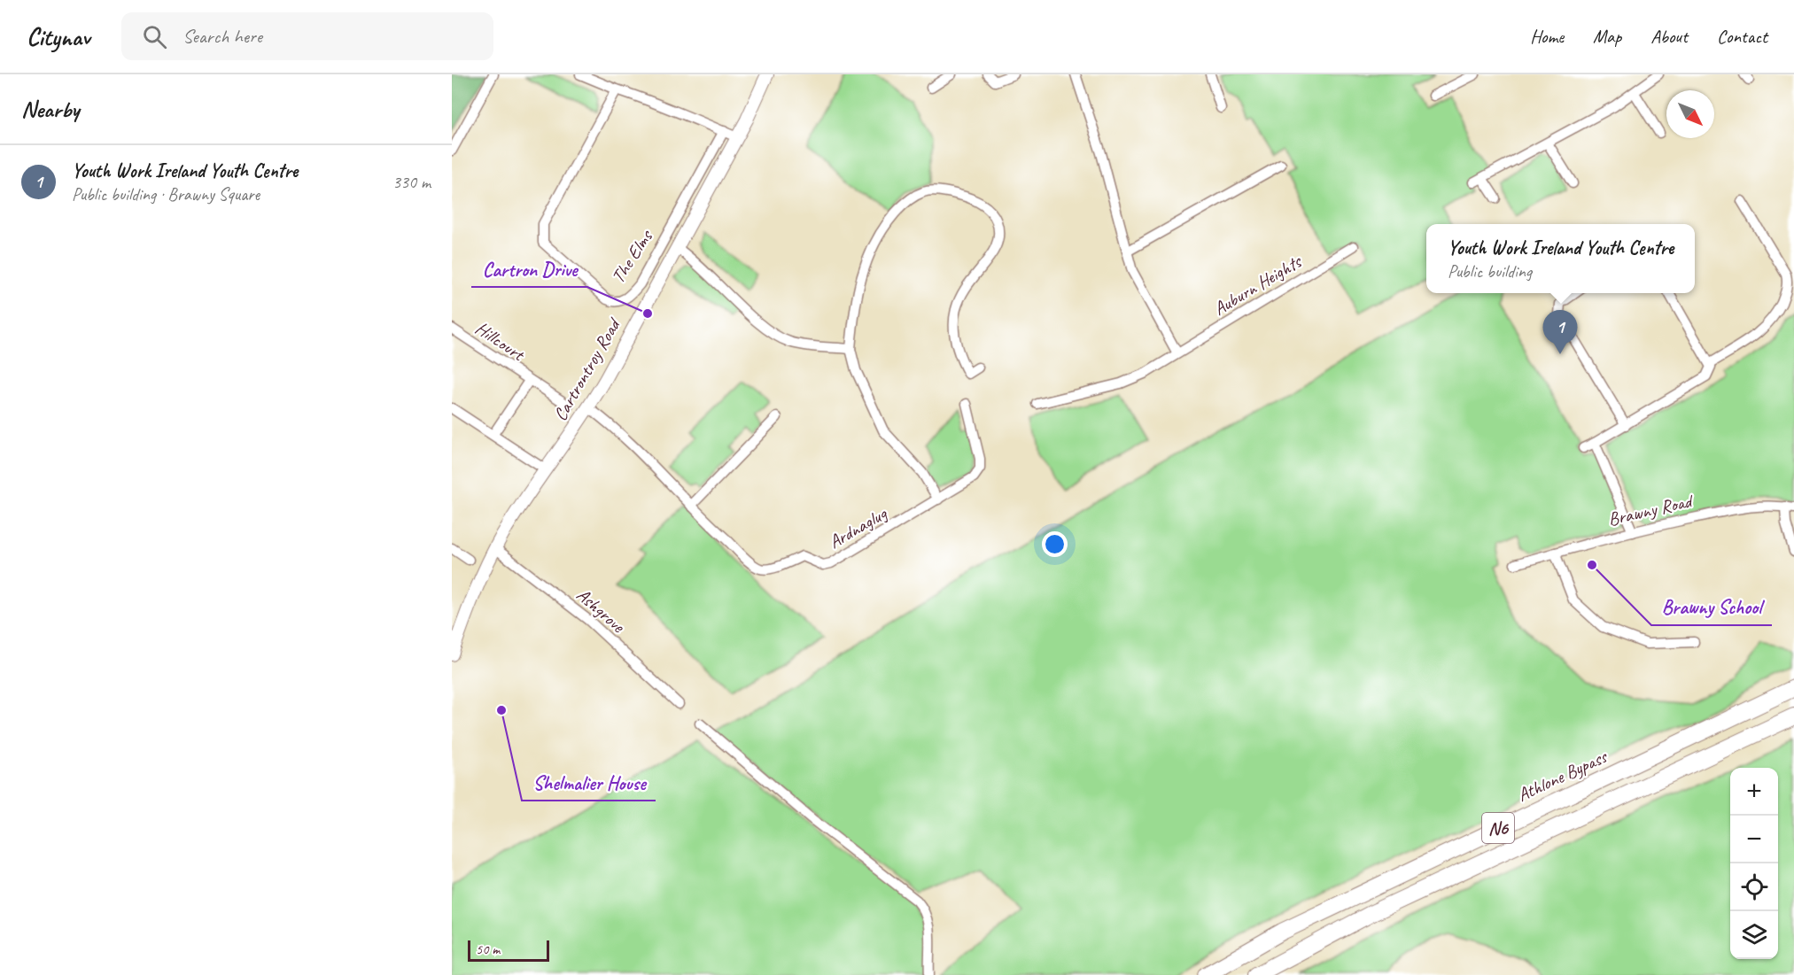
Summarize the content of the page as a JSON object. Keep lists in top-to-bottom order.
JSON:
{
  "streets": {
    "highway": ["Athlone Bypass", "N6"],
    "street": [
      "The Elms",
      "Auburn Heights",
      "Hillcourt",
      "Cartrontroy Road",
      "Brawny Road",
      "Ardnaglug",
      "Ashgrove"
    ]
  },
  "crossings": [
    ["Cartrontroy Road", "Ardnaglug"],
    ["Cartrontroy Road", "Ashgrove"]
  ],
  "places": ["Cartron Drive", "Brawny School", "Shelmalier House"],
  "scale_bar": "50 m",
  "north": "bottom right",
  "page": {
    "header": "Citynav",
    "search": "Search here",
    "nav": [
      "Home",
      "Map",
      "About",
      "Contact"
    ],
    "heading": "Nearby",
    "list": [
      {
        "mark": "1",
        "name": "Youth Work Ireland Youth Centre",
        "note": "Public building · Brawny Square",
        "value": "330 m"
      }
    ],
    "popup": ["Youth Work Ireland Youth Centre", "Public building"],
    "pins": "1",
    "map_buttons": ["+", "−"],
    "scale": "50 m"
  }
}
